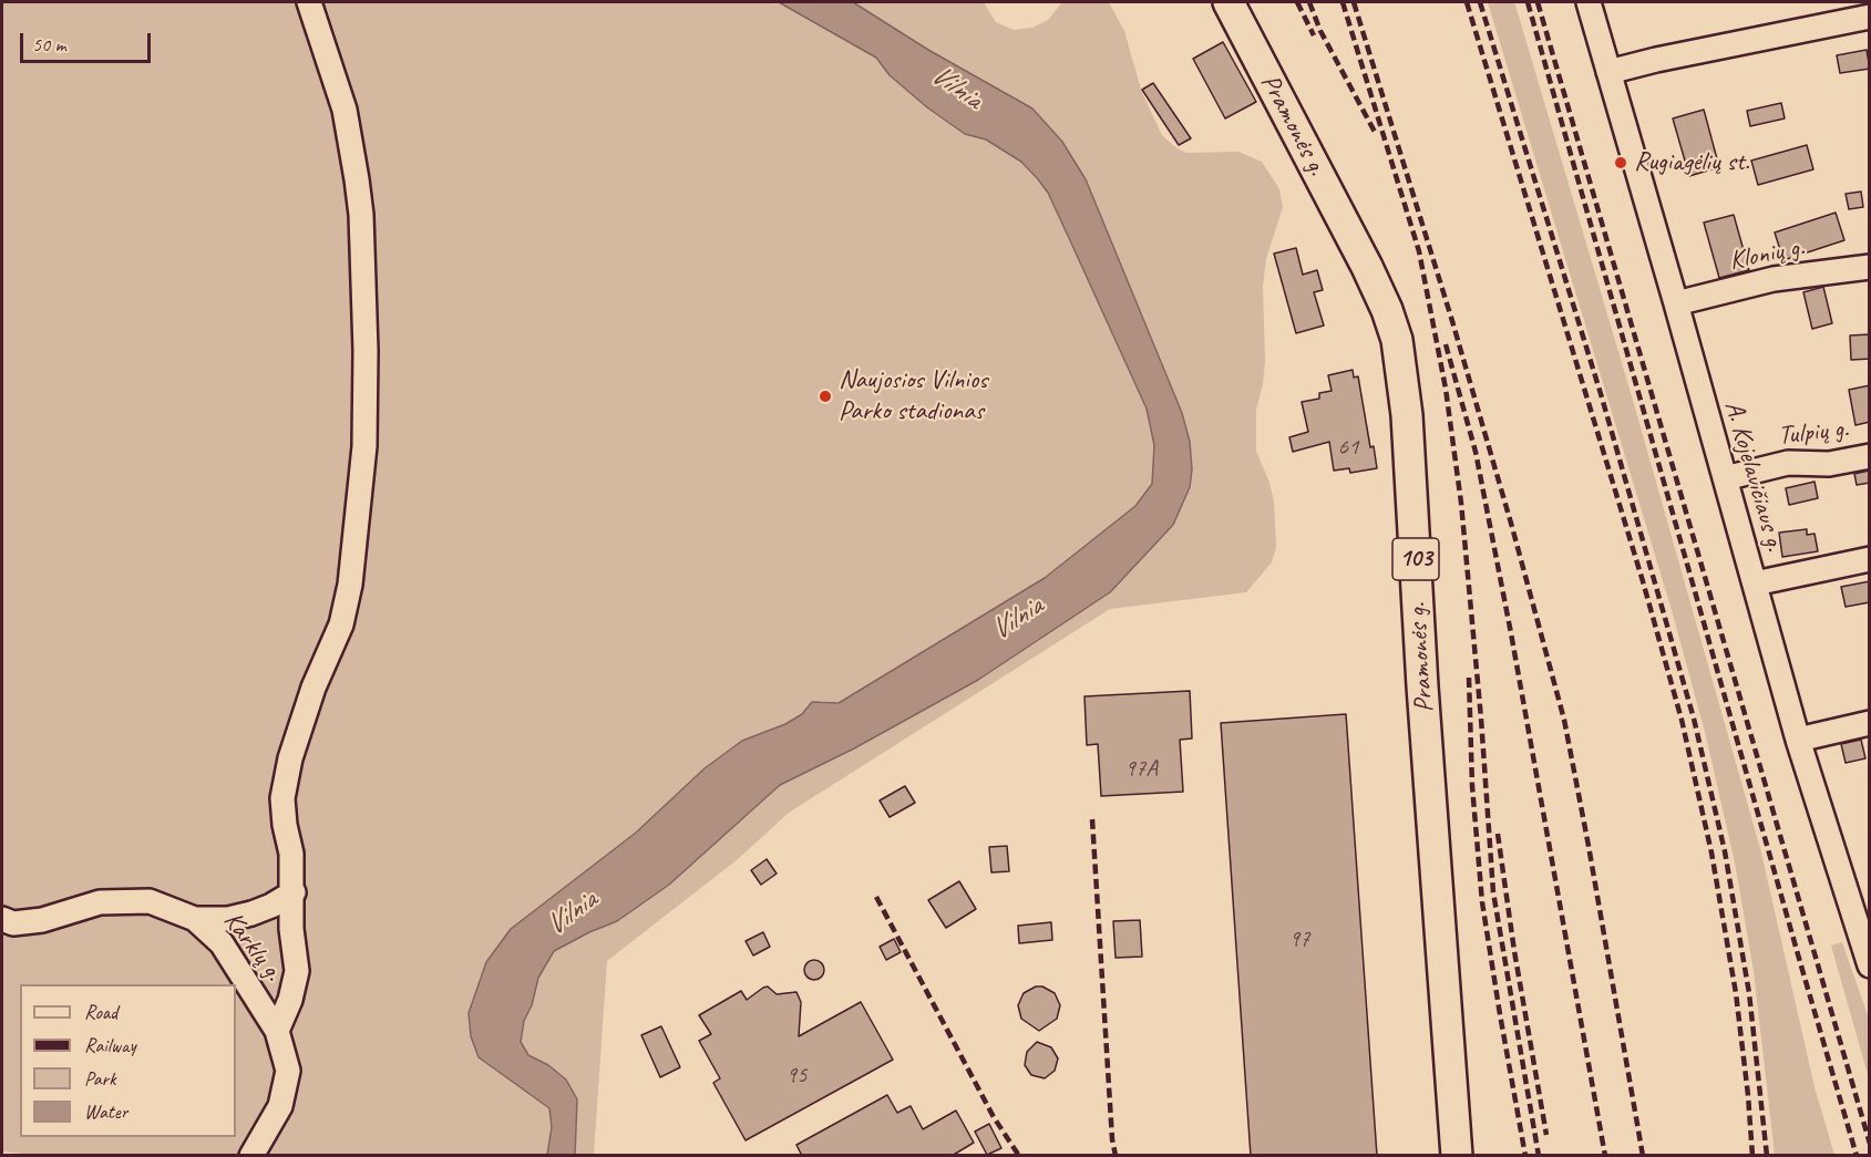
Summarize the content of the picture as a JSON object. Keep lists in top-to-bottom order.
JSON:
{
  "streets": {
    "main road": ["Pramonės g.", "103"],
    "street": [
      "Klonių g.",
      "Tulpių g.",
      "A. Kojelavičiaus g.",
      "Karklų g."
    ]
  },
  "crossings": [
    ["Klonių g.", "A. Kojelavičiaus g."],
    ["Tulpių g.", "A. Kojelavičiaus g."]
  ],
  "water": ["Vilnia"],
  "places": ["Rugiagėlių st.", "Naujosios Vilnios Parko stadionas"],
  "house_numbers": [
    "61",
    "97A",
    "97",
    "95"
  ],
  "legend": [
    "Road",
    "Railway",
    "Park",
    "Water"
  ],
  "scale_bar": "50 m"
}
